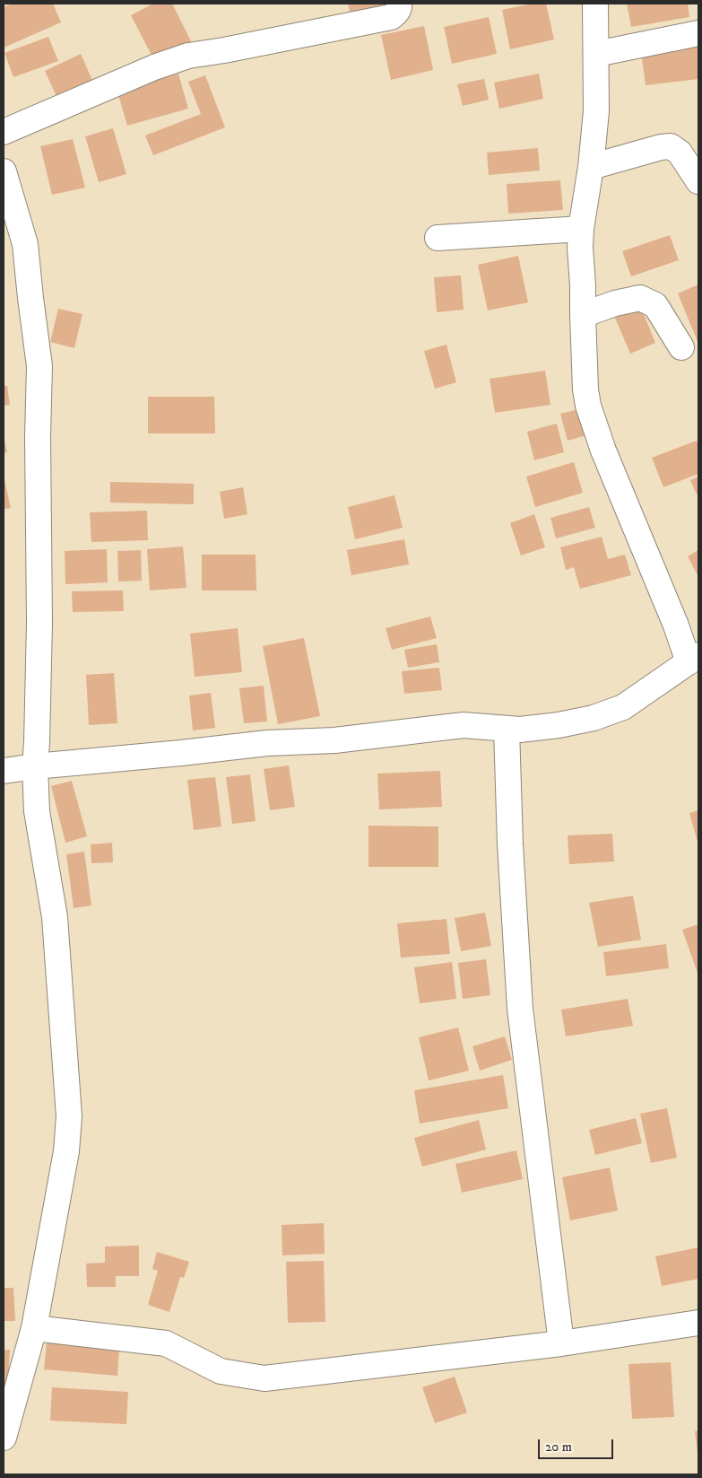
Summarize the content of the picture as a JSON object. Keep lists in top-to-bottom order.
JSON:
{
  "scale_bar": "20 m"
}
